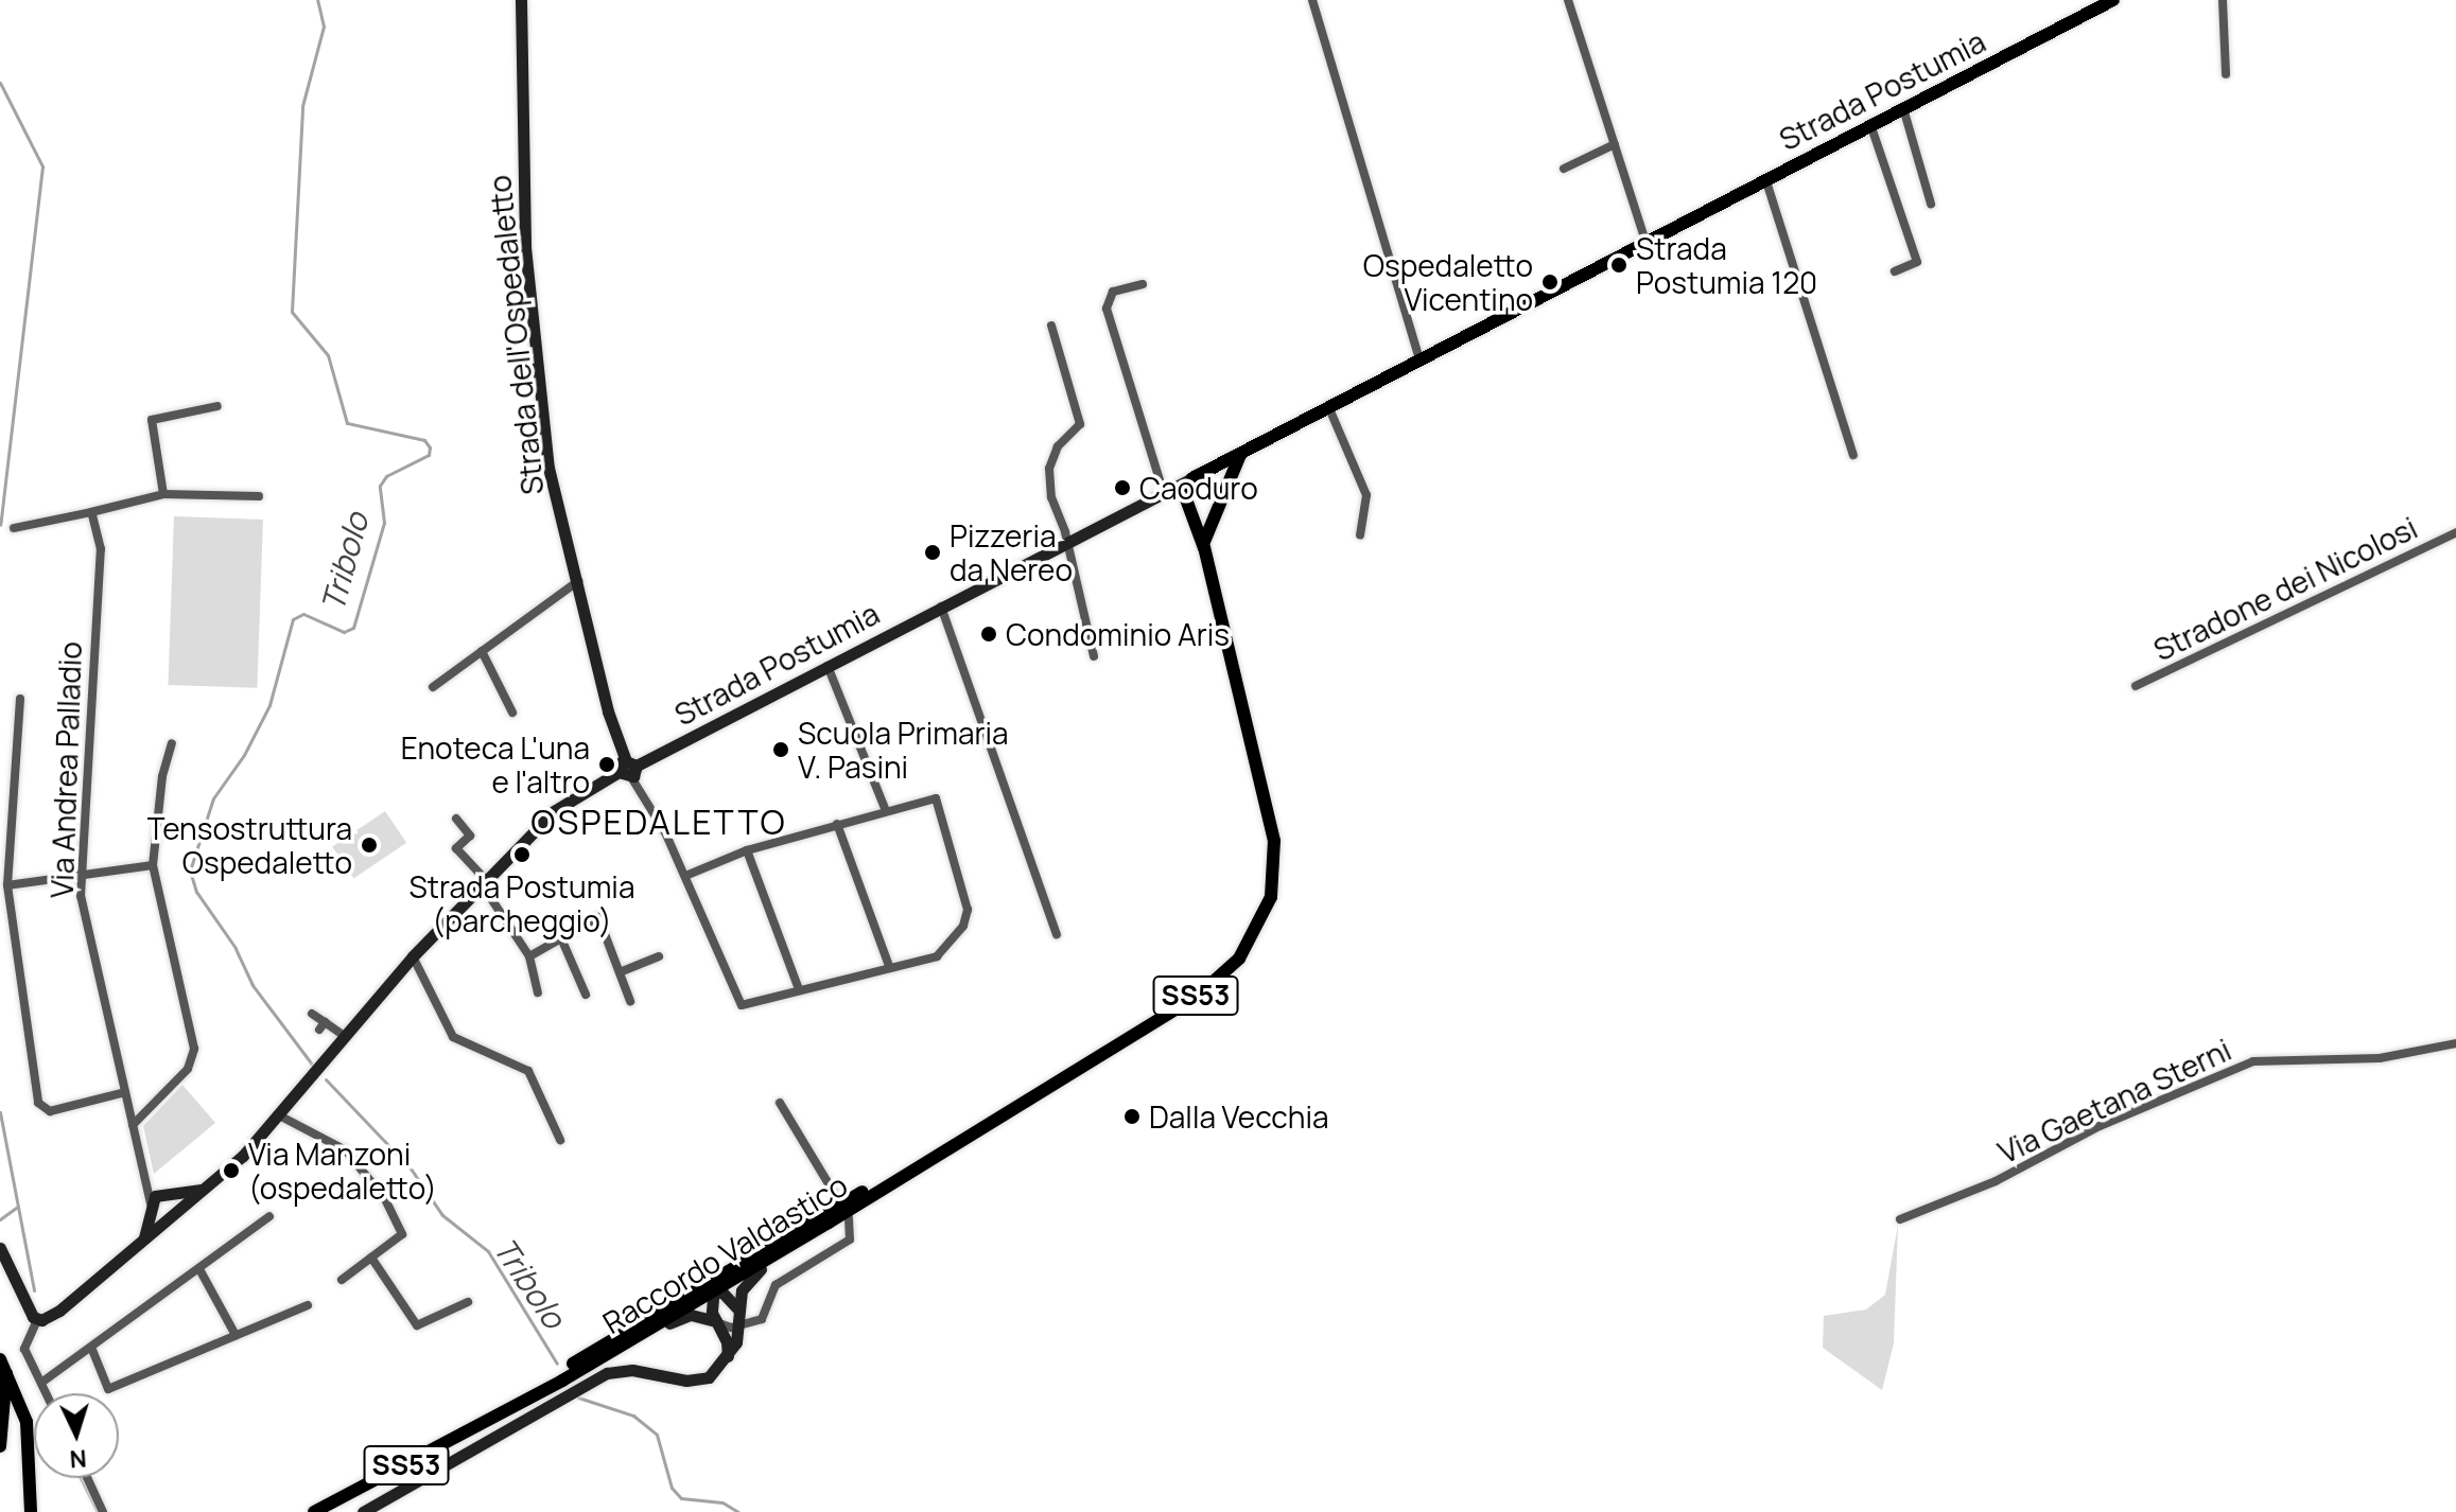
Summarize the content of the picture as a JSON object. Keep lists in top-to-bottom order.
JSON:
{
  "streets": {
    "main road": ["Strada Postumia", "SS53", "Raccordo Valdastico"],
    "street": [
      "Strada dell'Ospedaletto",
      "Stradone dei Nicolosi",
      "Via Andrea Palladio",
      "Via Gaetana Sterni"
    ]
  },
  "crossings": [
    ["Strada Postumia", "Strada dell'Ospedaletto"]
  ],
  "districts": ["OSPEDALETTO"],
  "water": ["Tribolo"],
  "places": [
    "Strada Postumia 120",
    "Ospedaletto Vicentino",
    "Caoduro",
    "Pizzeria da Nereo",
    "Condominio Aris",
    "Scuola Primaria V. Pasini",
    "Enoteca L'una e l'altro",
    "Tensostruttura Ospedaletto",
    "Strada Postumia (parcheggio)",
    "Dalla Vecchia",
    "Via Manzoni (ospedaletto)"
  ],
  "north": "bottom"
}
